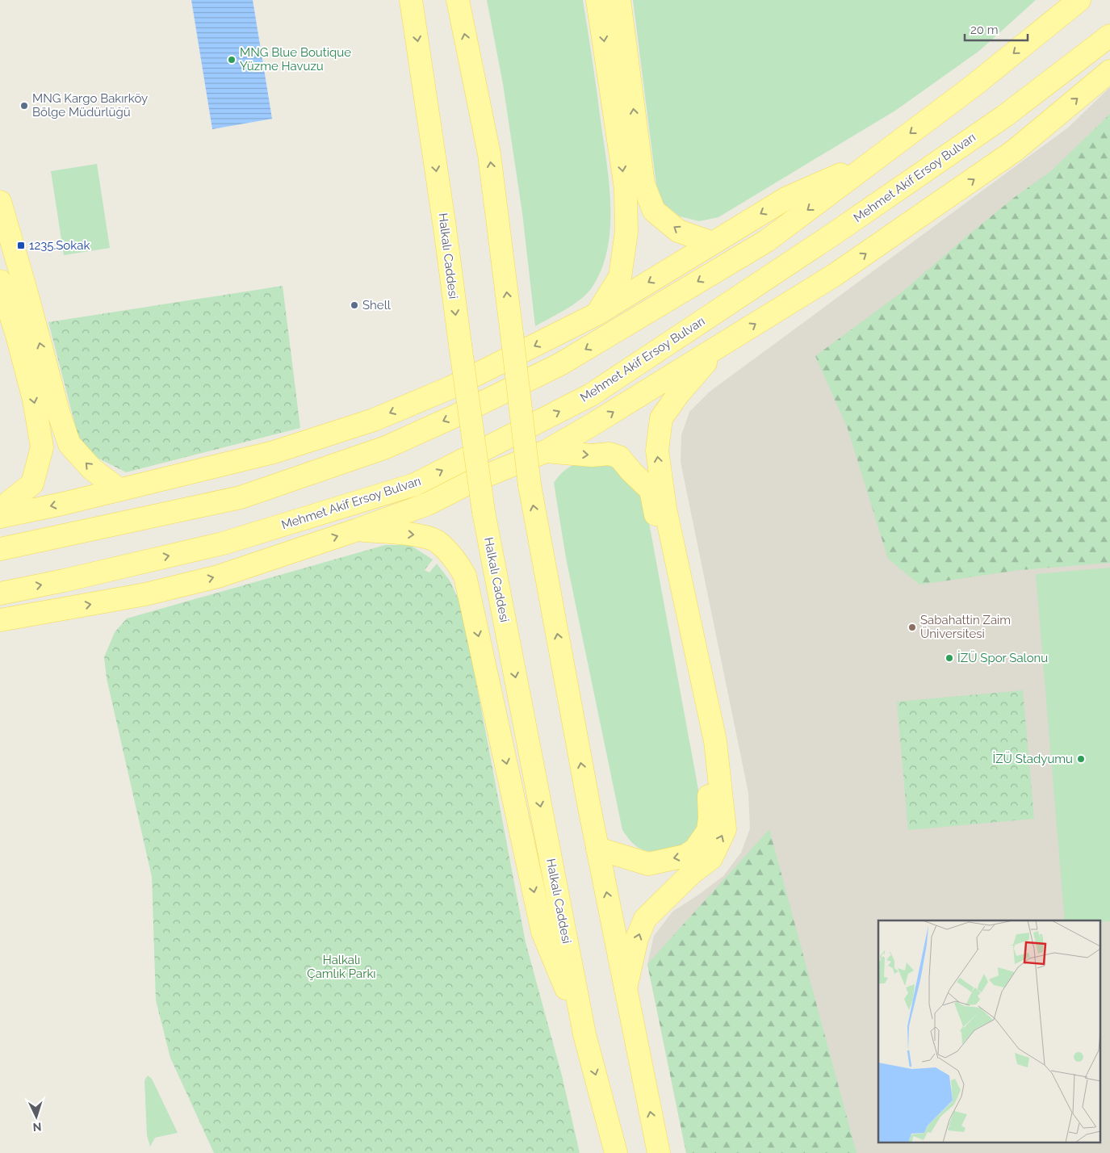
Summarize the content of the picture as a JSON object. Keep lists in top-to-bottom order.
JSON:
{
  "streets": {
    "main road": ["Mehmet Akif Ersoy Bulvarı", "Halkalı Caddesi"]
  },
  "parks": ["Halkalı Çamlık Parkı"],
  "places": {
    "other": [
      "MNG Blue Boutique Yüzme Havuzu",
      "MNG Kargo Bakırköy Bölge Müdürlüğü",
      "Shell",
      "Sabahattin Zaim Üniversitesi",
      "İZÜ Spor Salonu",
      "İZÜ Stadyumu"
    ],
    "transit": ["1235.Sokak"]
  },
  "scale_bar": "20 m",
  "north": "bottom"
}
